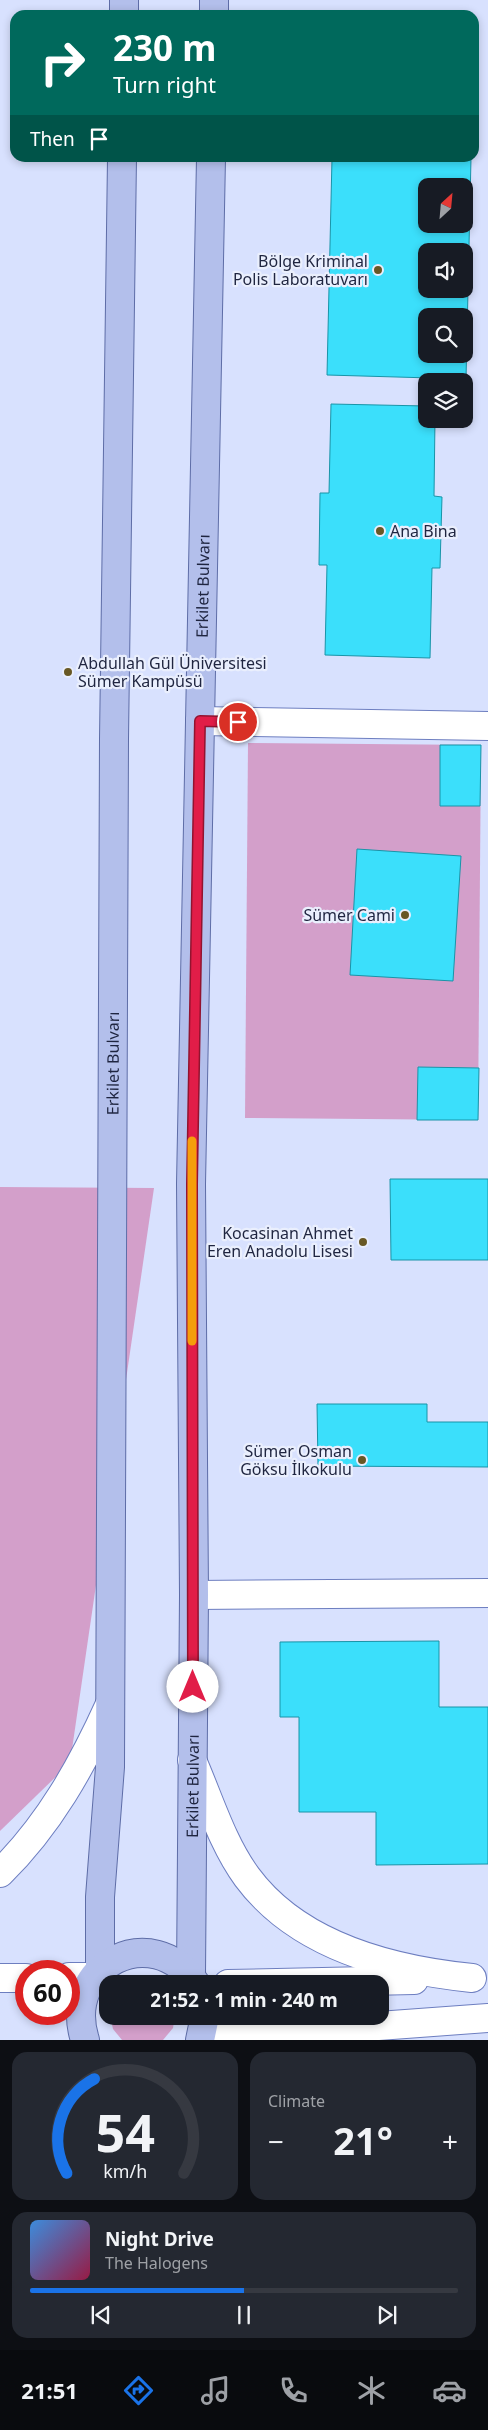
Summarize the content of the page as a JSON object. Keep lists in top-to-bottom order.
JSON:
{
  "streets": {
    "main road": ["Erkilet Bulvarı"]
  },
  "places": [
    "Bölge Kriminal Polis Laboratuvarı",
    "Ana Bina",
    "Abdullah Gül Üniversitesi Sümer Kampüsü",
    "Sümer Cami",
    "Kocasinan Ahmet Eren Anadolu Lisesi",
    "Sümer Osman Göksu İlkokulu"
  ],
  "north": "top right",
  "page": {
    "turn": ["230 m", "Turn right"],
    "then": "Then",
    "limit": "60",
    "trip": "21:52 · 1 min · 240 m",
    "tile": "Climate",
    "heat": ["−", "21°", "+"],
    "song": ["Night Drive", "The Halogens"],
    "tabs": "21:51",
    "gauge": ["54", "km/h"]
  }
}
